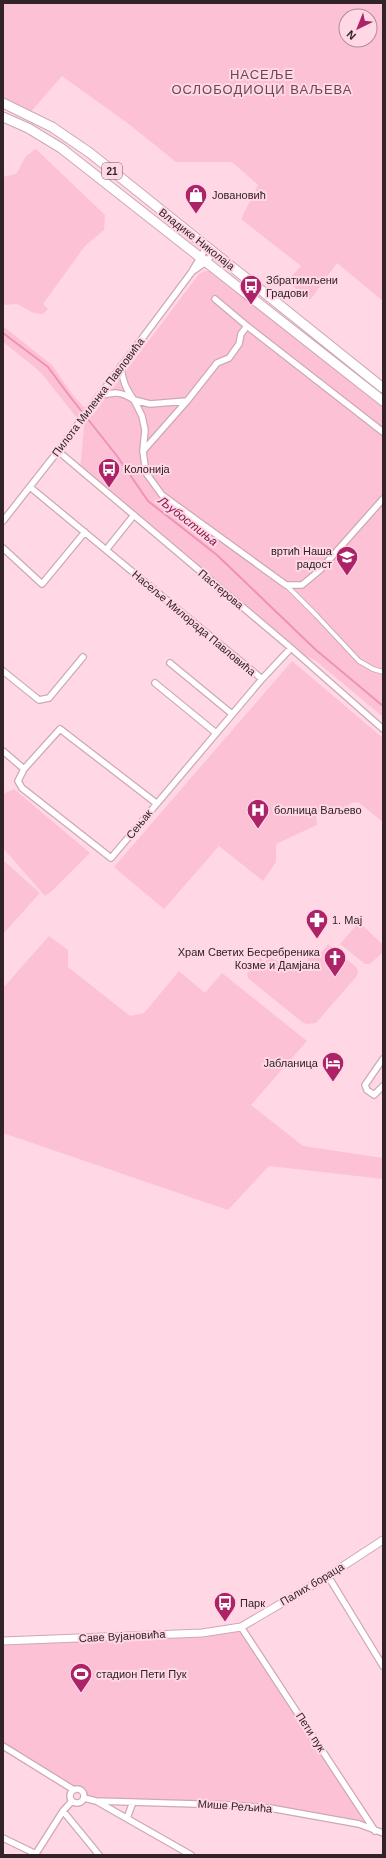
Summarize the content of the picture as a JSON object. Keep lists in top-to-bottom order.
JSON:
{
  "streets": {
    "main road": ["21", "Владике Николаја"],
    "street": [
      "Пилота Миленка Павловића",
      "Пастерова",
      "Насеље Милорада Павловића",
      "Сењак",
      "Палих бораца",
      "Саве Вујановића",
      "Пети пук",
      "Мише Рељића"
    ]
  },
  "crossings": [
    ["Пилота Миленка Павловића", "Пастерова"],
    ["Пилота Миленка Павловића", "Насеље Милорада Павловића"],
    ["Насеље Милорада Павловића", "Сењак"],
    ["Палих бораца", "Саве Вујановића"],
    ["Палих бораца", "Пети пук"],
    ["Саве Вујановића", "Пети пук"],
    ["Пети пук", "Мише Рељића"]
  ],
  "districts": ["НАСЕЉЕ ОСЛОБОДИОЦИ ВАЉЕВА"],
  "water": ["Љубостиња"],
  "places": {
    "shop": ["Јовановић"],
    "bus stop": ["Збратимљени Градови", "Колонија", "Парк"],
    "school or university": ["вртић Наша радост"],
    "hospital": ["болница Ваљево"],
    "pharmacy": ["1. Мај"],
    "church": ["Храм Светих Бесребреника Козме и Дамјана"],
    "hotel": ["Јабланица"],
    "sports": ["стадион Пети Пук"]
  },
  "north": "bottom left"
}
